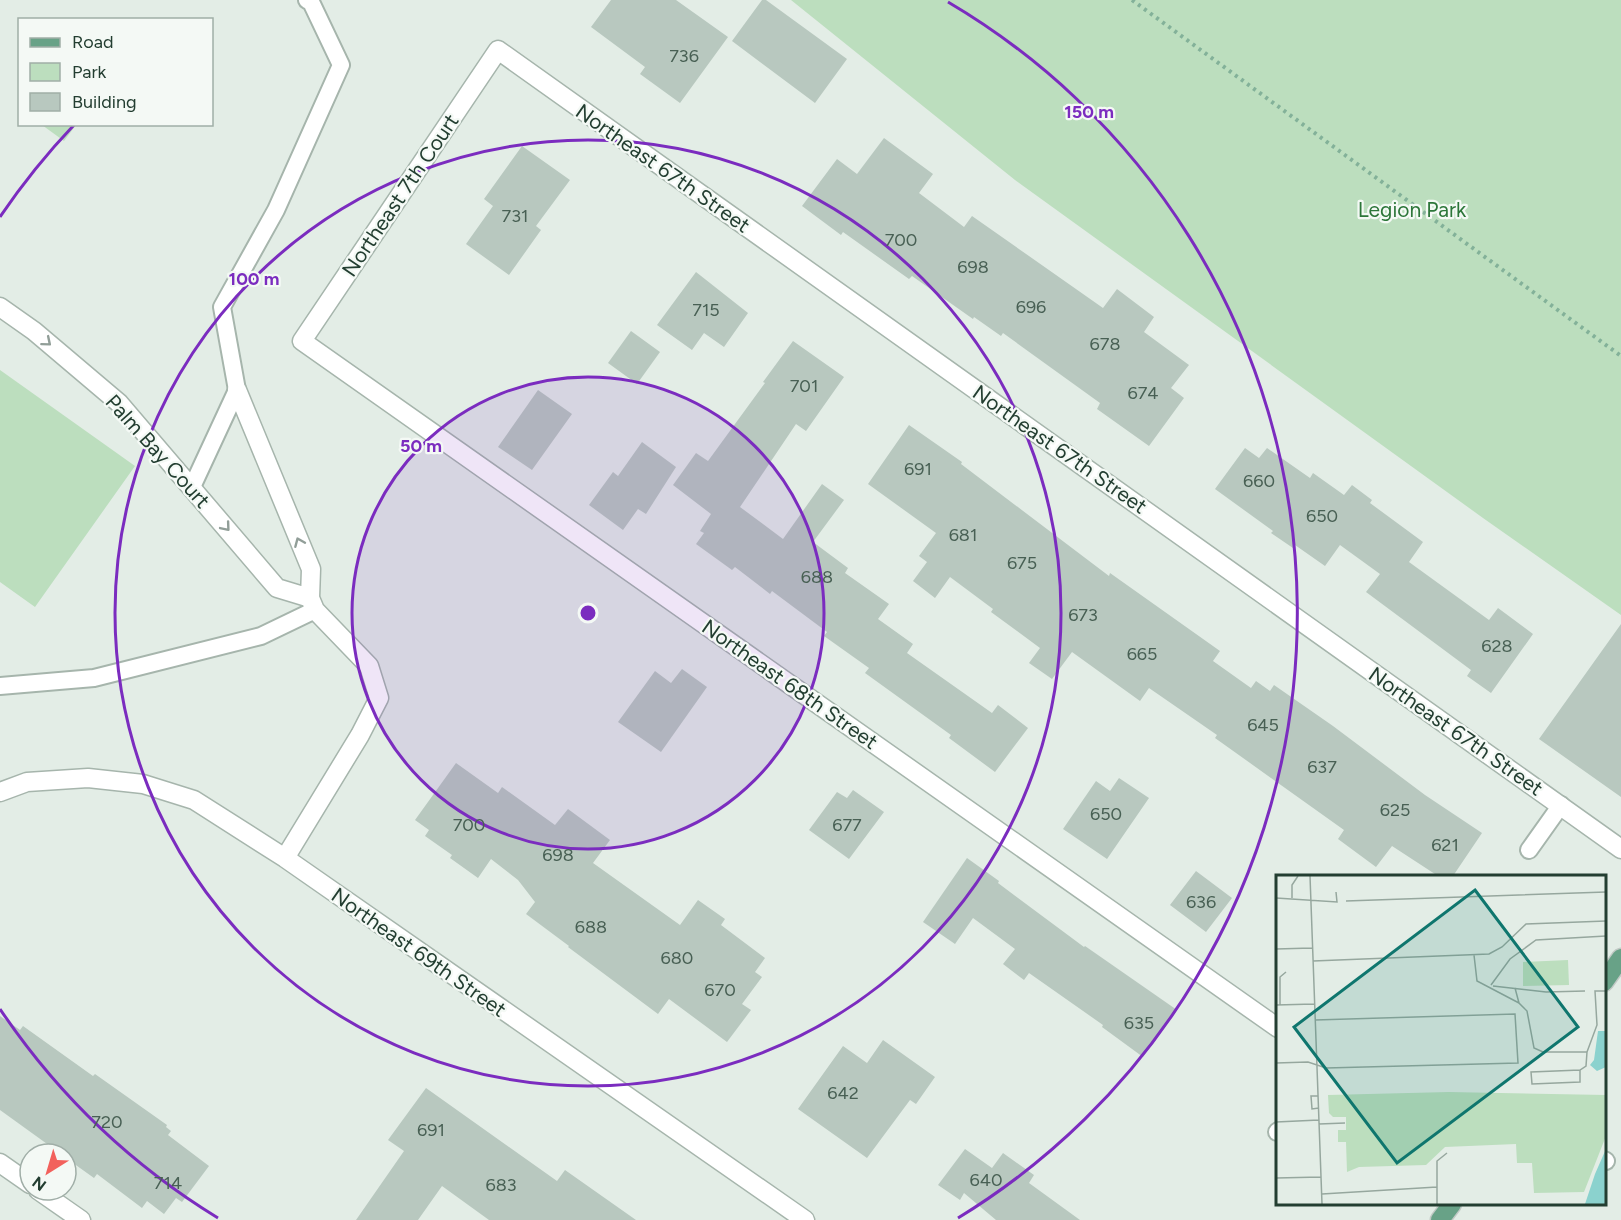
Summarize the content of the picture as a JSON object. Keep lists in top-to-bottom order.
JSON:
{
  "streets": {
    "street": [
      "Northeast 67th Street",
      "Northeast 7th Court",
      "Palm Bay Court",
      "Northeast 68th Street",
      "Northeast 69th Street"
    ]
  },
  "crossings": [
    ["Northeast 67th Street", "Northeast 7th Court"],
    ["Northeast 7th Court", "Northeast 68th Street"],
    ["Palm Bay Court", "Northeast 69th Street"]
  ],
  "one_way": ["Palm Bay Court"],
  "parks": ["Legion Park"],
  "house_numbers": [
    "736",
    "731",
    "700",
    "698",
    "696",
    "715",
    "678",
    "701",
    "674",
    "691",
    "660",
    "650",
    "681",
    "675",
    "688",
    "673",
    "628",
    "665",
    "645",
    "637",
    "625",
    "650",
    "700",
    "677",
    "621",
    "698",
    "636",
    "688",
    "680",
    "670",
    "635",
    "642",
    "720",
    "691",
    "640",
    "714",
    "683"
  ],
  "legend": ["Road", "Park", "Building"],
  "north": "bottom left",
  "rings": ["150 m", "100 m", "50 m"]
}
